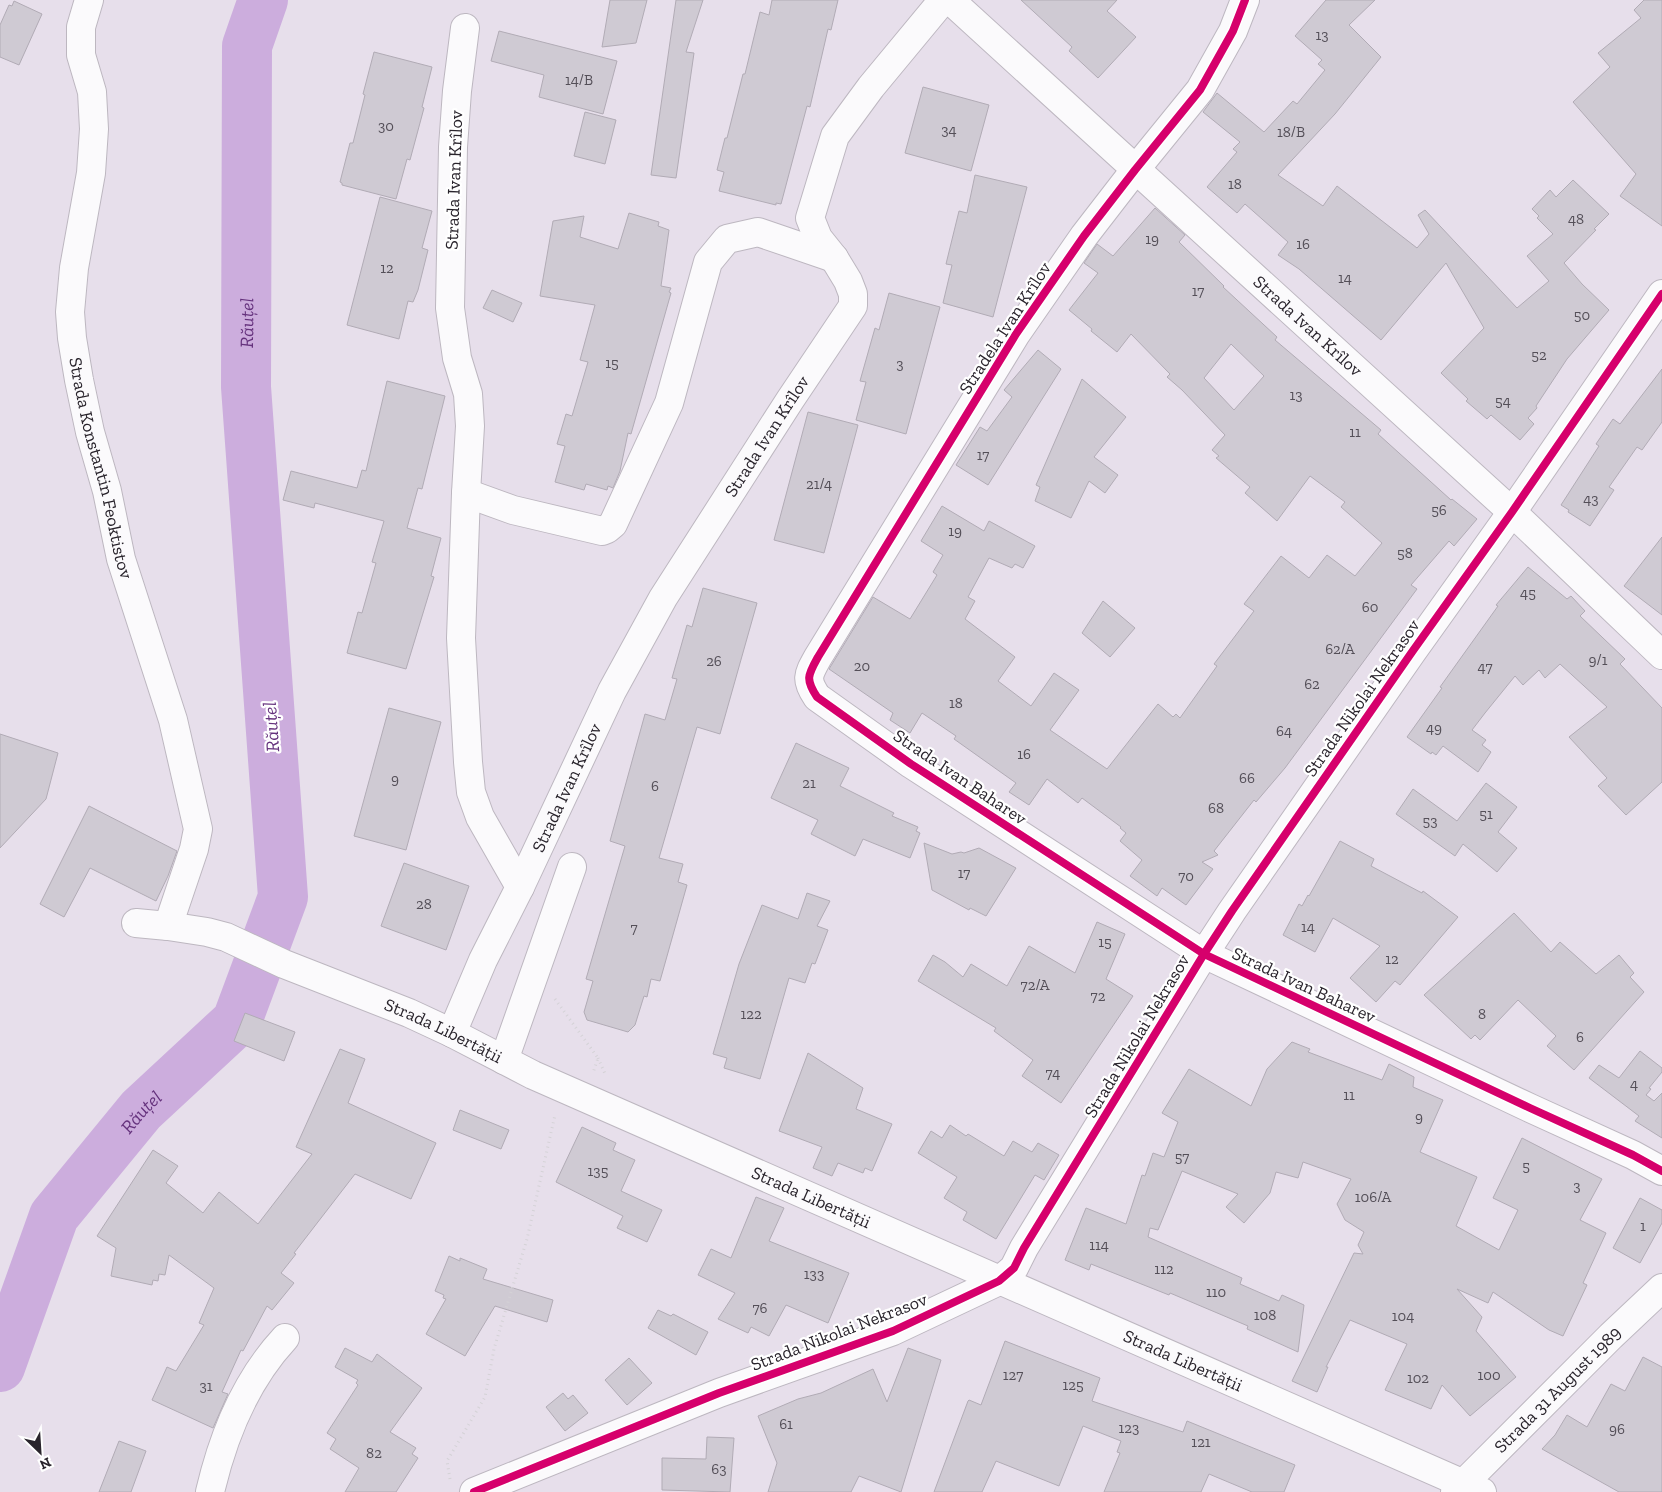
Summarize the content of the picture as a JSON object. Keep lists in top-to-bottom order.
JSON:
{
  "streets": {
    "street": [
      "Strada Ivan Krîlov",
      "Stradela Ivan Krîlov",
      "Strada Konstantin Feoktistov",
      "Strada Nikolai Nekrasov",
      "Strada Ivan Baharev",
      "Strada Libertății",
      "Strada 31 August 1989"
    ]
  },
  "crossings": [
    ["Strada Ivan Krîlov", "Stradela Ivan Krîlov"],
    ["Strada Ivan Krîlov", "Strada Nikolai Nekrasov"],
    ["Strada Ivan Krîlov", "Strada Libertății"],
    ["Stradela Ivan Krîlov", "Strada Ivan Baharev"],
    ["Strada Konstantin Feoktistov", "Strada Libertății"],
    ["Strada Nikolai Nekrasov", "Strada Ivan Baharev"],
    ["Strada Nikolai Nekrasov", "Strada Libertății"],
    ["Strada Libertății", "Strada 31 August 1989"]
  ],
  "water": ["Răuțel"],
  "house_numbers": [
    "13",
    "14/B",
    "30",
    "34",
    "18/B",
    "18",
    "48",
    "19",
    "16",
    "12",
    "14",
    "17",
    "50",
    "52",
    "15",
    "3",
    "13",
    "54",
    "11",
    "17",
    "21/4",
    "43",
    "56",
    "19",
    "58",
    "45",
    "60",
    "62/A",
    "9/1",
    "26",
    "20",
    "47",
    "62",
    "18",
    "49",
    "64",
    "16",
    "66",
    "9",
    "21",
    "6",
    "68",
    "51",
    "53",
    "17",
    "70",
    "28",
    "14",
    "7",
    "15",
    "12",
    "72/A",
    "72",
    "122",
    "8",
    "6",
    "74",
    "4",
    "11",
    "9",
    "57",
    "5",
    "135",
    "3",
    "106/A",
    "1",
    "114",
    "112",
    "133",
    "110",
    "76",
    "108",
    "104",
    "127",
    "100",
    "102",
    "125",
    "31",
    "61",
    "123",
    "96",
    "121",
    "82",
    "63"
  ],
  "north": "bottom right"
}
